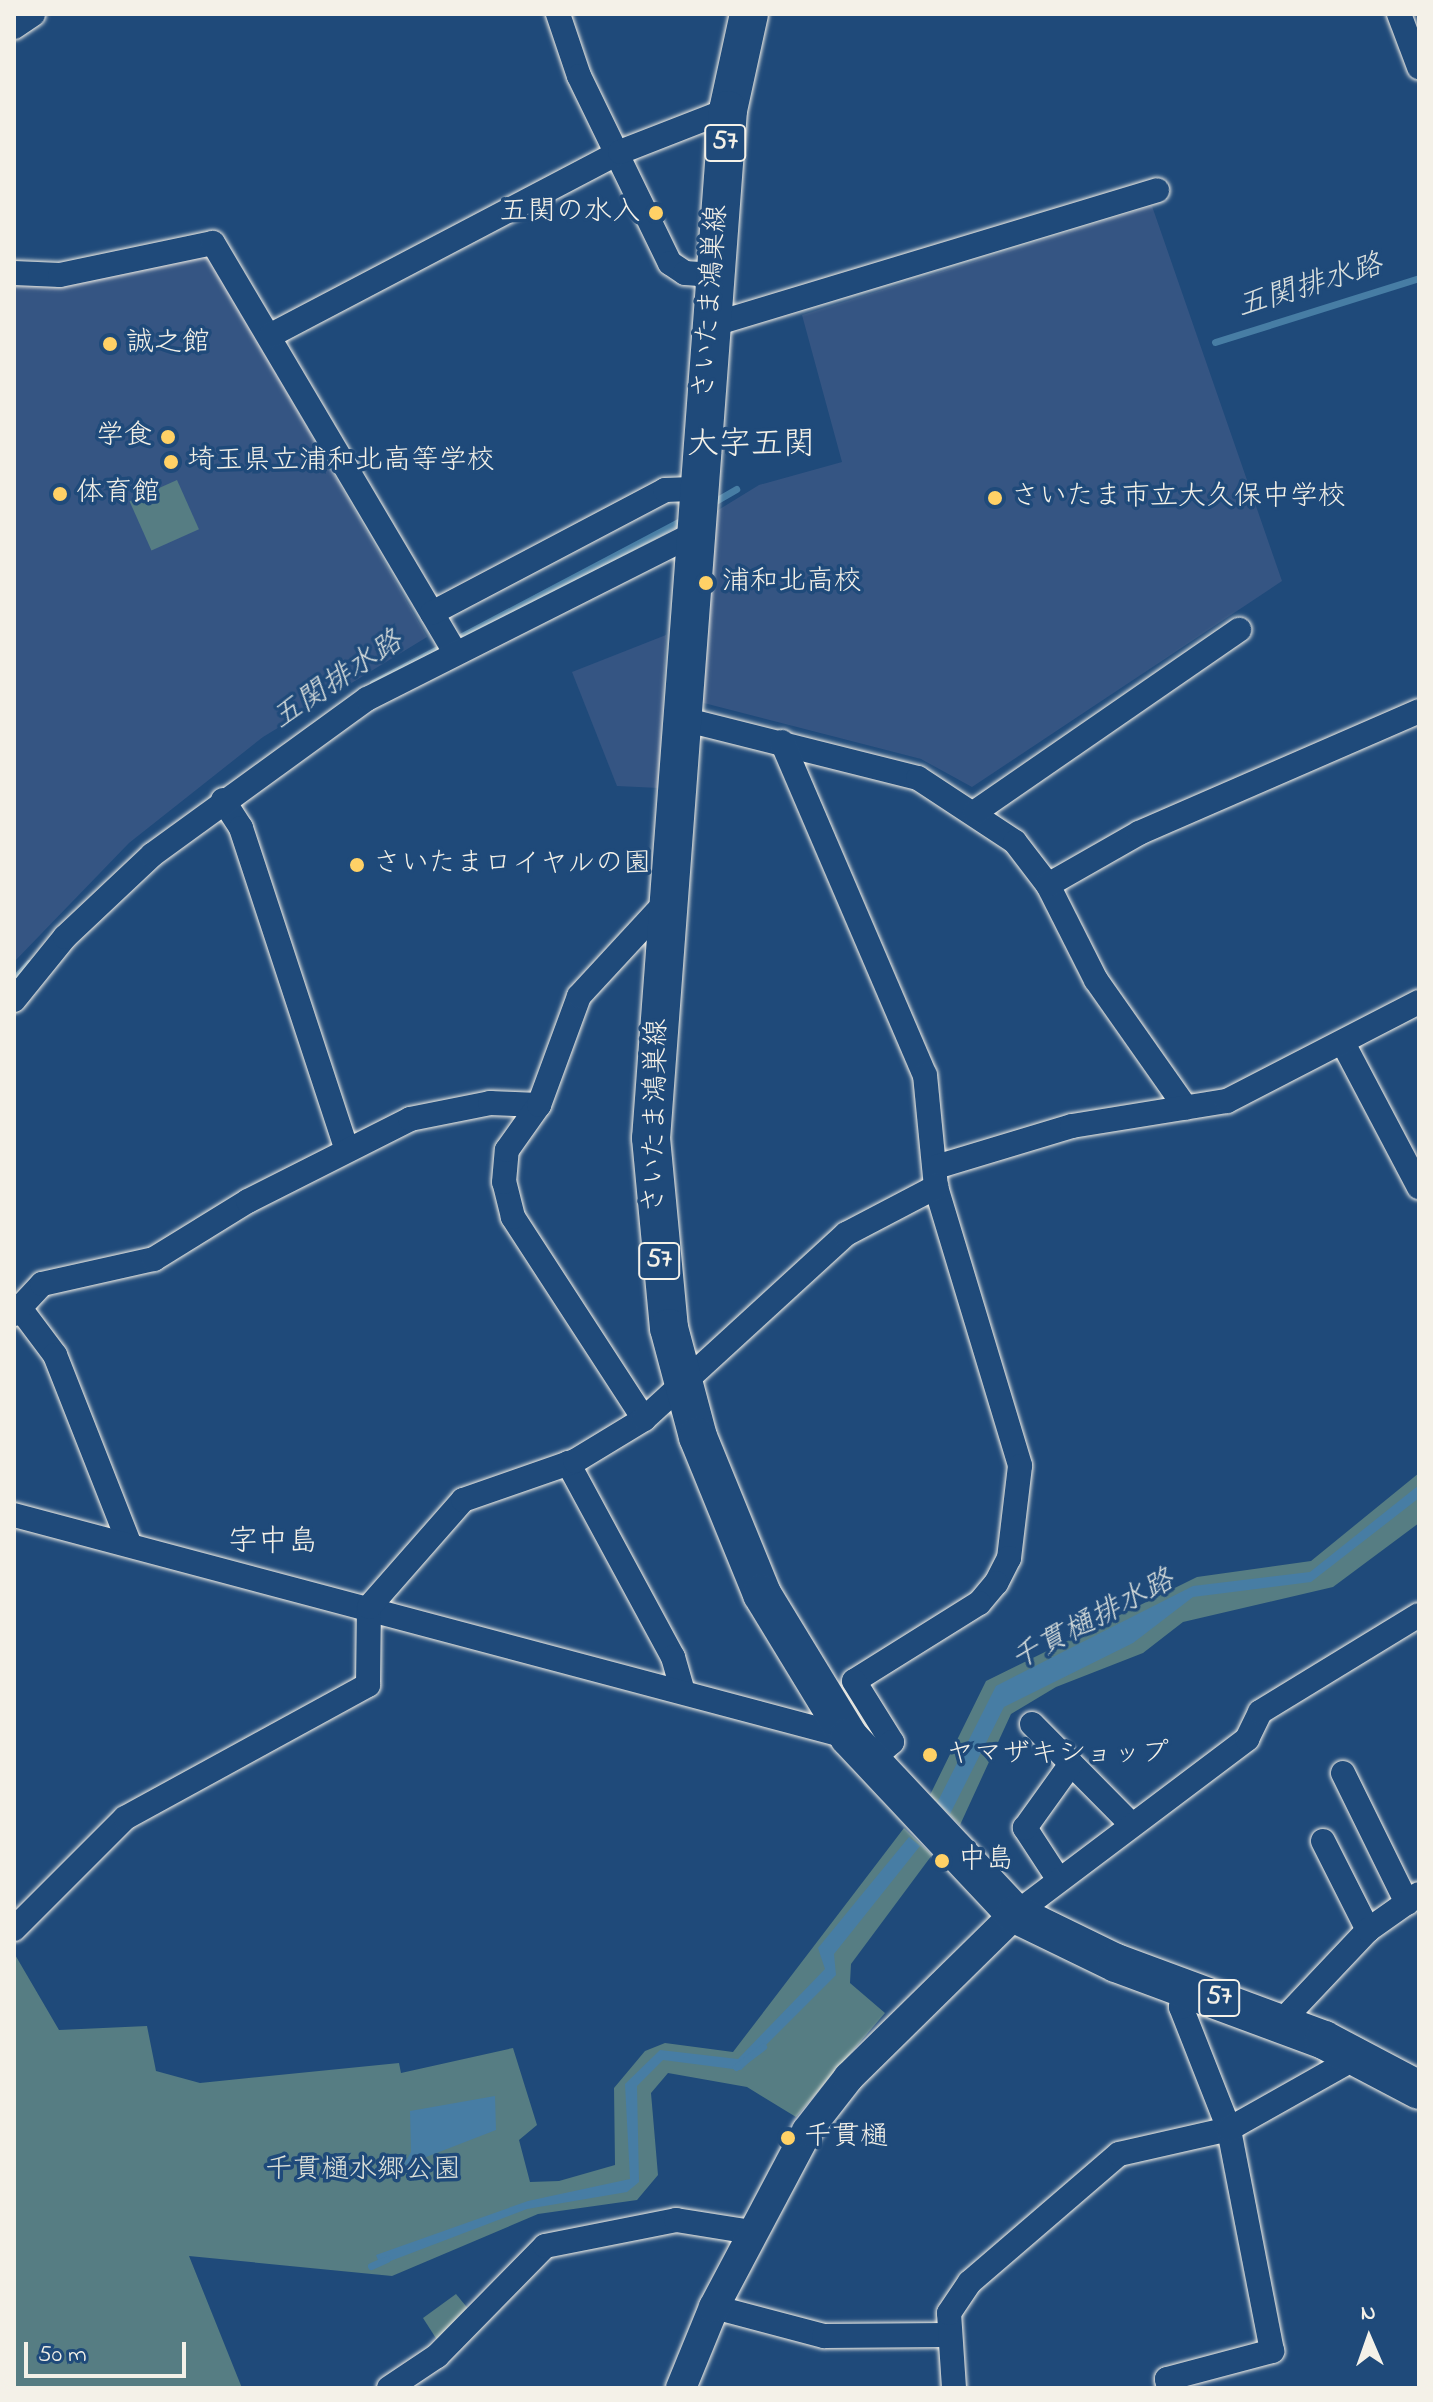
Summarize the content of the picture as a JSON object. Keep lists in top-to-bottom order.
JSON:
{
  "streets": {
    "main road": ["57", "さいたま鴻巣線"]
  },
  "districts": ["大字五関", "字中島"],
  "water": ["五関排水路", "千貫樋排水路"],
  "parks": ["千貫樋水郷公園"],
  "places": [
    "五関の水入",
    "誠之館",
    "学食",
    "埼玉県立浦和北高等学校",
    "体育館",
    "さいたま市立大久保中学校",
    "浦和北高校",
    "さいたまロイヤルの園",
    "ヤマザキショップ",
    "中島",
    "千貫樋"
  ],
  "scale_bar": "50 m",
  "north": "top"
}
